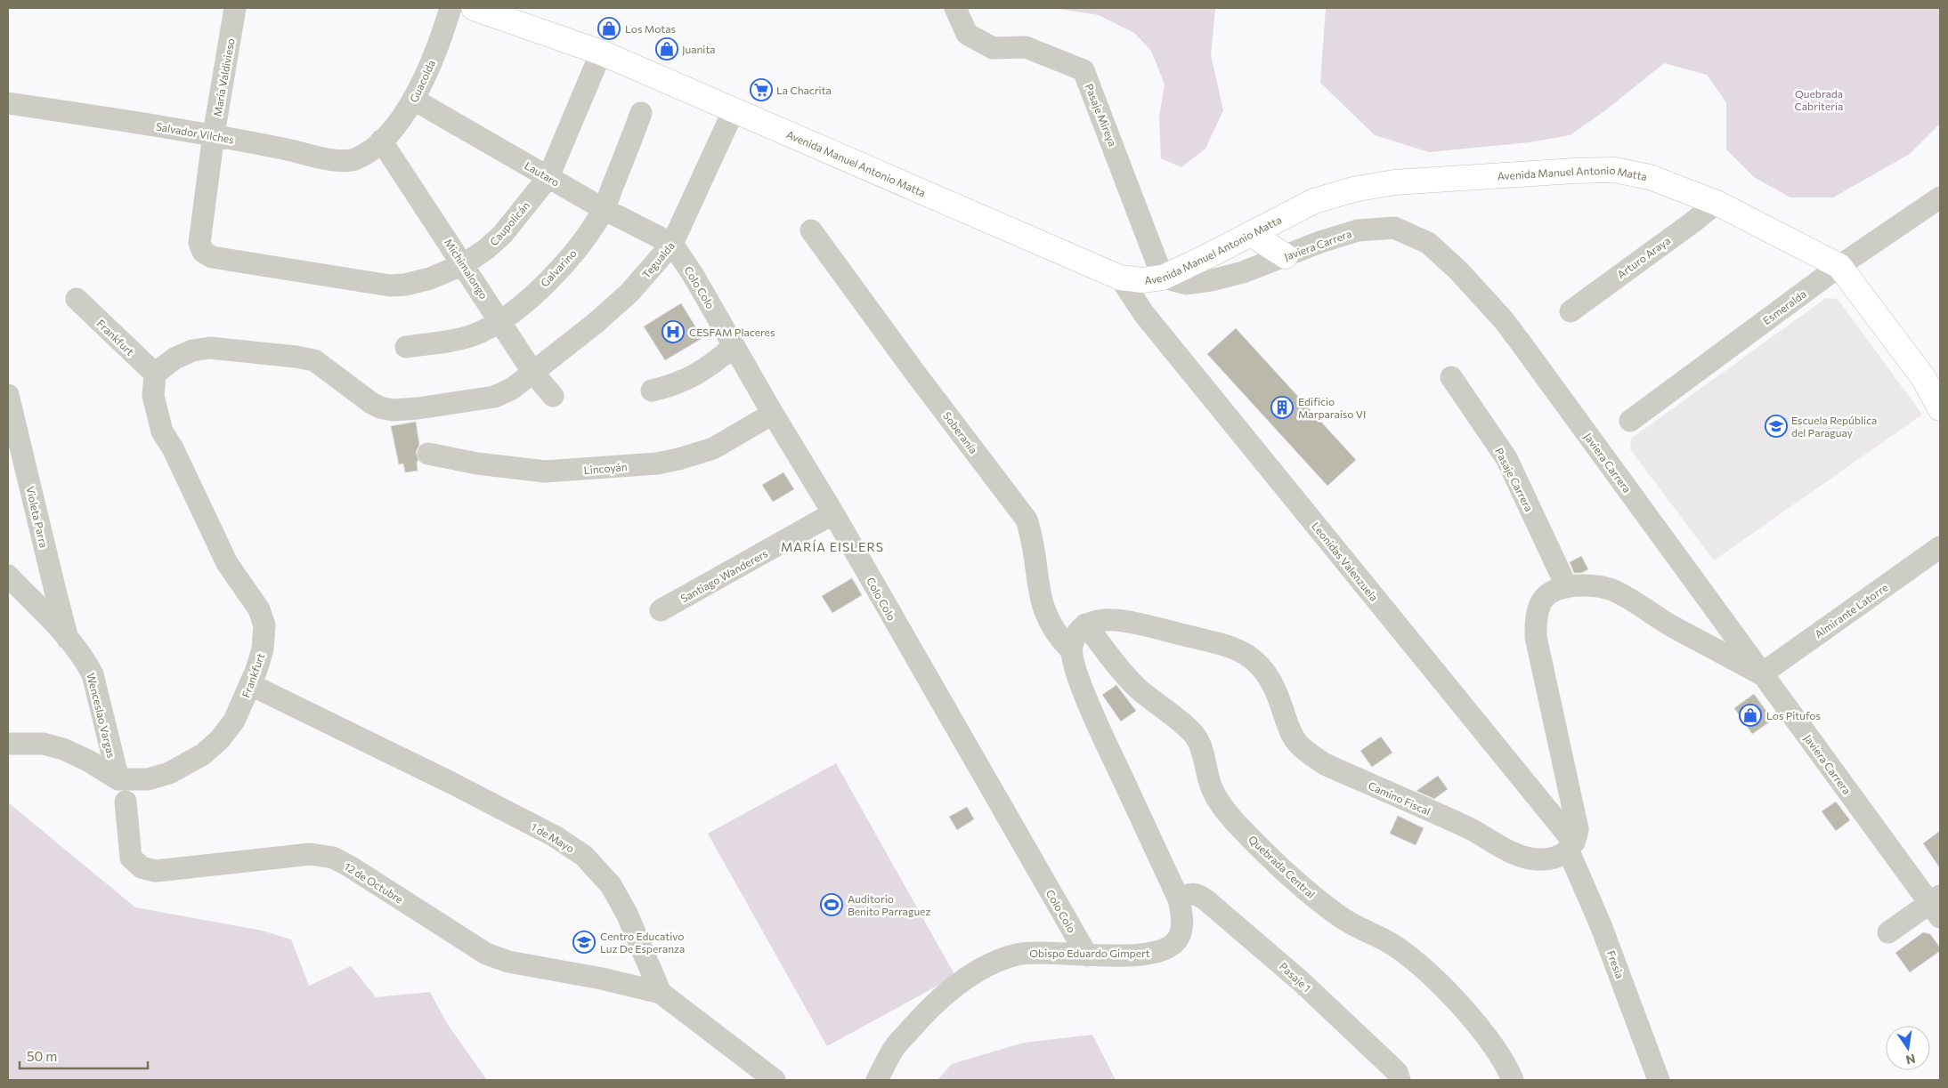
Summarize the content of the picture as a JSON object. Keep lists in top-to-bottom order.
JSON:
{
  "streets": {
    "main road": ["Avenida Manuel Antonio Matta"],
    "street": [
      "María Valdivieso",
      "Guacolda",
      "Pasaje Mireya",
      "Salvador Vilches",
      "Lautaro",
      "Caupolicán",
      "Javiera Carrera",
      "Arturo Araya",
      "Tegualda",
      "Galvarino",
      "Michimalongo",
      "Colo Colo",
      "Esmeralda",
      "Frankfurt",
      "Soberanía",
      "Lincoyán",
      "Pasaje Carrera",
      "Violeta Parra",
      "Leonidas Valenzuela",
      "Santiago Wanderers",
      "Almirante Latorre",
      "Wenceslao Vargas",
      "Camino Fiscal",
      "1 de Mayo",
      "Quebrada Central",
      "12 de Octubre",
      "Obispo Eduardo Gimpert",
      "Fresia",
      "Pasaje 1"
    ]
  },
  "crossings": [
    ["María Valdivieso", "Salvador Vilches"],
    ["María Valdivieso", "Caupolicán"],
    ["Guacolda", "Salvador Vilches"],
    ["Guacolda", "Lautaro"],
    ["Guacolda", "Michimalongo"],
    ["Pasaje Mireya", "Avenida Manuel Antonio Matta"],
    ["Pasaje Mireya", "Javiera Carrera"],
    ["Salvador Vilches", "Michimalongo"],
    ["Avenida Manuel Antonio Matta", "Caupolicán"],
    ["Avenida Manuel Antonio Matta", "Javiera Carrera"],
    ["Avenida Manuel Antonio Matta", "Arturo Araya"],
    ["Avenida Manuel Antonio Matta", "Tegualda"],
    ["Avenida Manuel Antonio Matta", "Esmeralda"],
    ["Avenida Manuel Antonio Matta", "Leonidas Valenzuela"],
    ["Lautaro", "Caupolicán"],
    ["Lautaro", "Tegualda"],
    ["Lautaro", "Galvarino"],
    ["Lautaro", "Colo Colo"],
    ["Caupolicán", "Michimalongo"],
    ["Javiera Carrera", "Almirante Latorre"],
    ["Tegualda", "Michimalongo"],
    ["Tegualda", "Colo Colo"],
    ["Galvarino", "Michimalongo"],
    ["Colo Colo", "Lincoyán"],
    ["Colo Colo", "Santiago Wanderers"],
    ["Colo Colo", "Obispo Eduardo Gimpert"],
    ["Frankfurt", "Wenceslao Vargas"],
    ["Frankfurt", "1 de Mayo"],
    ["Violeta Parra", "Wenceslao Vargas"],
    ["Leonidas Valenzuela", "Camino Fiscal"],
    ["Leonidas Valenzuela", "Fresia"],
    ["Camino Fiscal", "Quebrada Central"],
    ["Camino Fiscal", "Fresia"],
    ["1 de Mayo", "12 de Octubre"],
    ["Obispo Eduardo Gimpert", "Pasaje 1"]
  ],
  "districts": ["MARÍA EISLERS"],
  "parks": ["Quebrada Cabritería"],
  "places": {
    "shop": ["Los Motas", "Juanita", "Los Pitufos"],
    "supermarket": ["La Chacrita"],
    "hospital": ["CESFAM Placeres"],
    "building": ["Edificio Marparaíso VI"],
    "school or university": ["Escuela República del Paraguay", "Centro Educativo Luz De Esperanza"],
    "sports": ["Auditorio Benito Parraguez"]
  },
  "scale_bar": "50 m",
  "north": "bottom"
}
